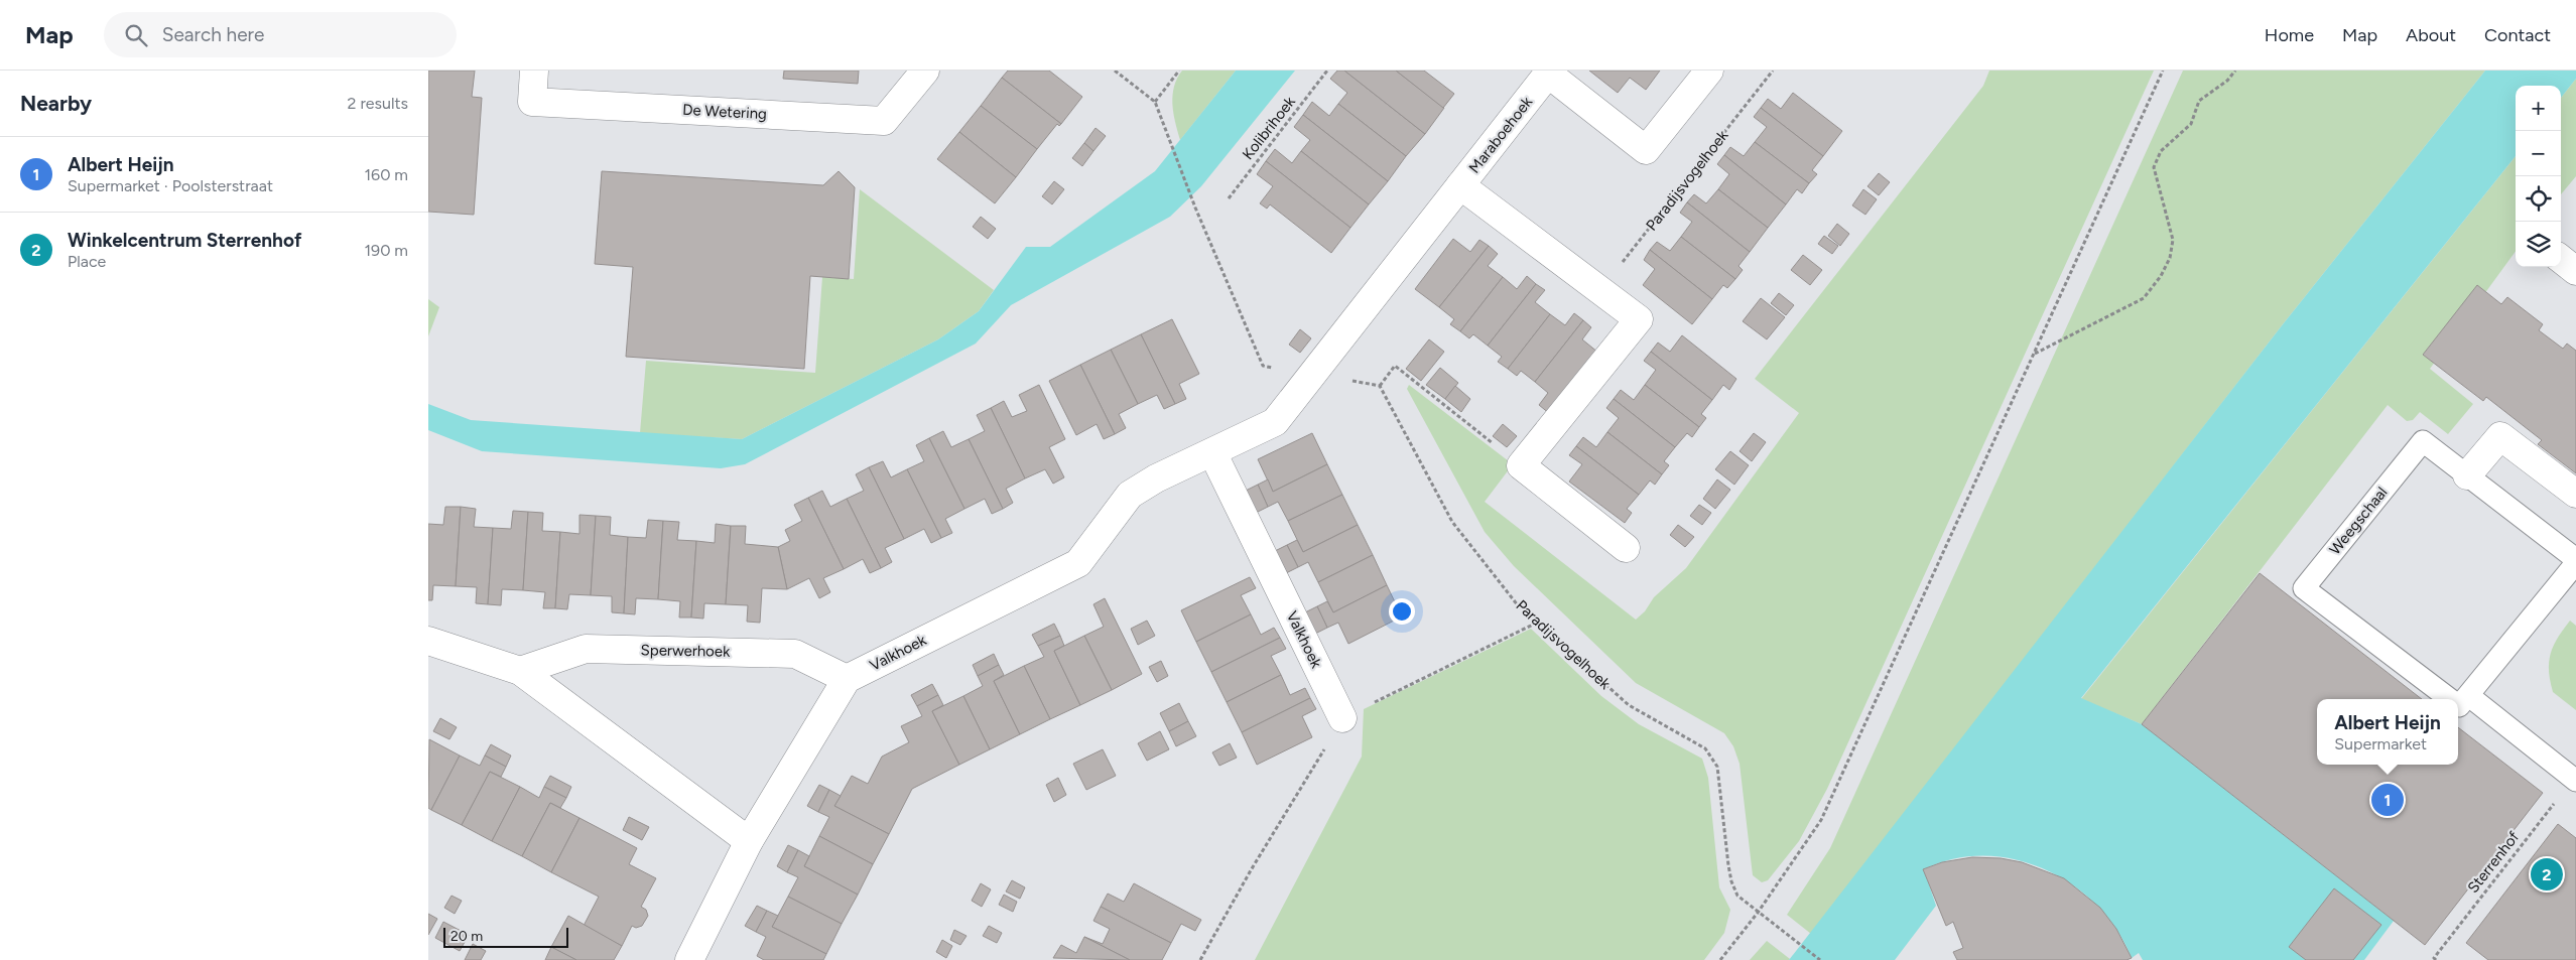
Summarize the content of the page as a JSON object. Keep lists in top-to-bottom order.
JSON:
{
  "streets": {
    "street": [
      "De Wetering",
      "Maraboehoek",
      "Valkhoek",
      "Sperwerhoek"
    ],
    "lane": ["Weegschaal"],
    "path": ["Kolibrihoek", "Paradijsvogelhoek", "Sterrenhof"]
  },
  "crossings": [
    ["Maraboehoek", "Valkhoek"],
    ["Valkhoek", "Sperwerhoek"]
  ],
  "scale_bar": "20 m",
  "page": {
    "header": "Map",
    "search": "Search here",
    "nav": [
      "Home",
      "Map",
      "About",
      "Contact"
    ],
    "heading": ["Nearby", "2 results"],
    "map_buttons": ["+", "−"],
    "list": [
      {
        "mark": "1",
        "name": "Albert Heijn",
        "note": "Supermarket · Poolsterstraat",
        "value": "160 m"
      },
      {
        "mark": "2",
        "name": "Winkelcentrum Sterrenhof",
        "note": "Place",
        "value": "190 m"
      }
    ],
    "popup": ["Albert Heijn", "Supermarket"],
    "pins": ["1", "2"],
    "scale": "20 m"
  }
}
